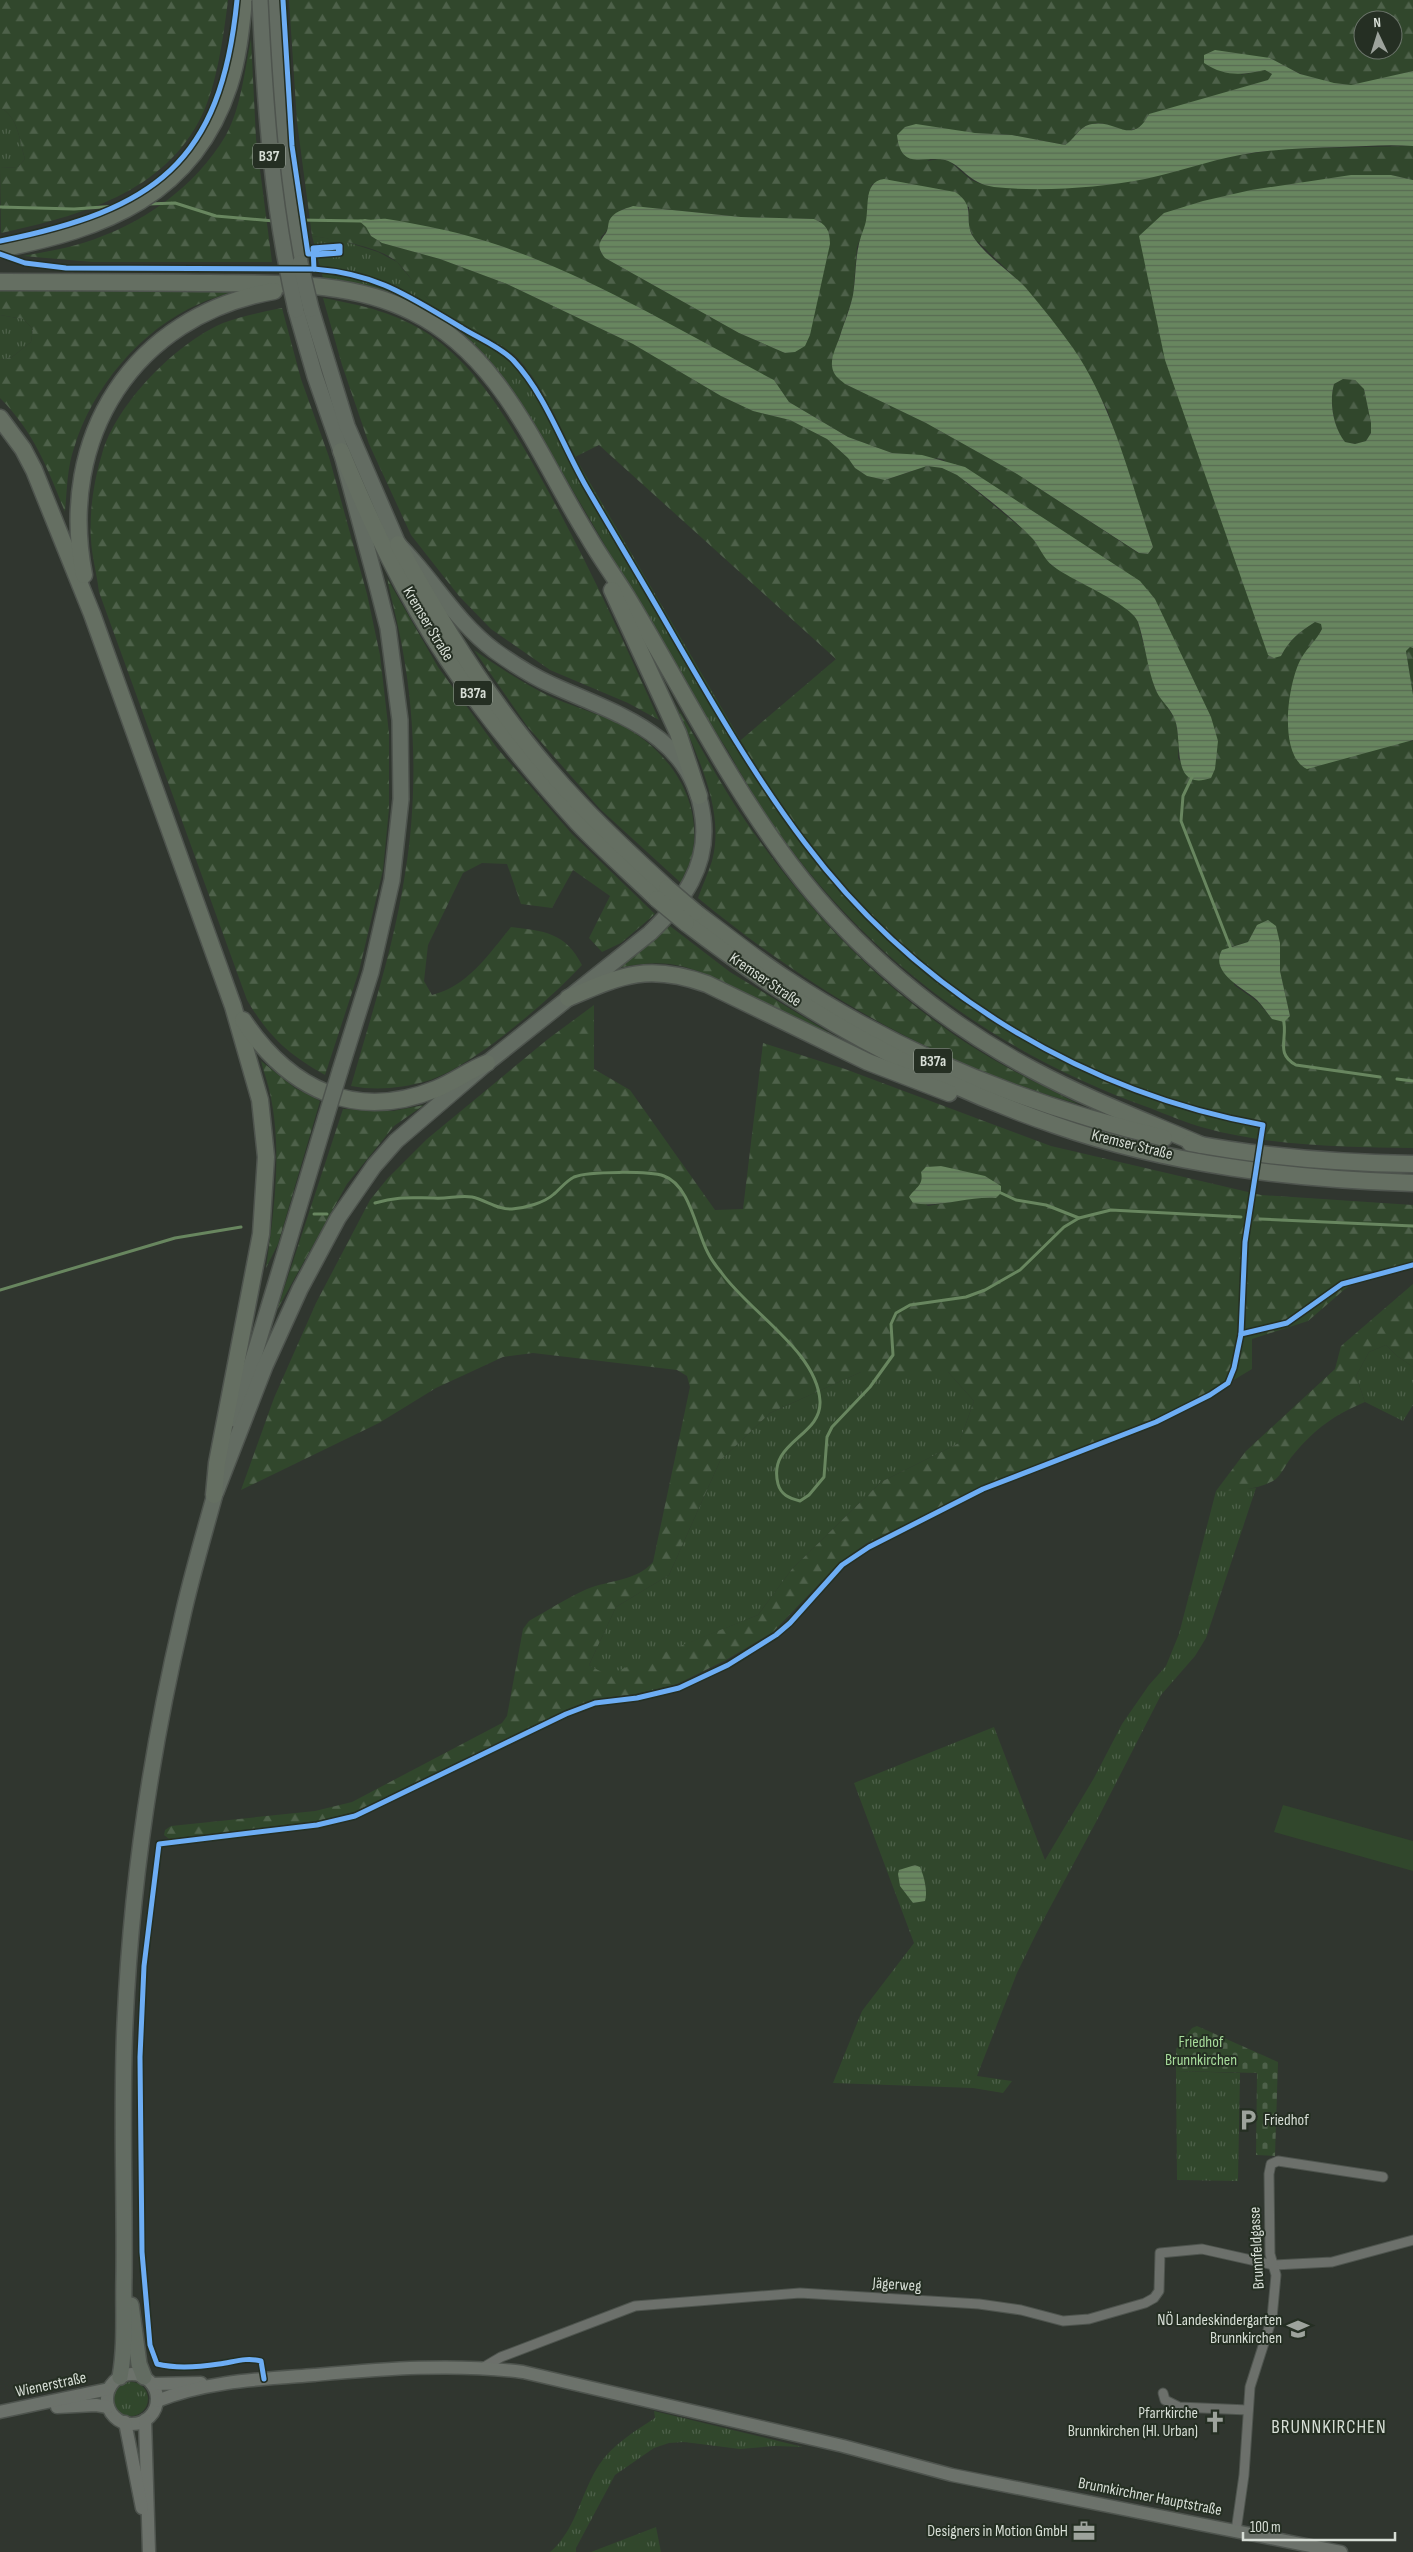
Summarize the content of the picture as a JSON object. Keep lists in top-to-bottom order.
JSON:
{
  "streets": {
    "highway": ["Kremser Straße", "B37a"],
    "main road": ["B37", "Wienerstraße", "Brunnkirchner Hauptstraße"],
    "street": ["Brunnfeldgasse", "Jägerweg"]
  },
  "crossings": [
    ["B37", "Kremser Straße"],
    ["Brunnfeldgasse", "Jägerweg"],
    ["Brunnfeldgasse", "Brunnkirchner Hauptstraße"],
    ["Jägerweg", "Brunnkirchner Hauptstraße"]
  ],
  "districts": ["BRUNNKIRCHEN"],
  "parks": ["Friedhof Brunnkirchen"],
  "places": {
    "parking": ["Friedhof"],
    "school or university": ["NÖ Landeskindergarten Brunnkirchen"],
    "church": ["Pfarrkirche Brunnkirchen (Hl. Urban)"],
    "office": ["Designers in Motion GmbH"]
  },
  "scale_bar": "100 m",
  "north": "top"
}
